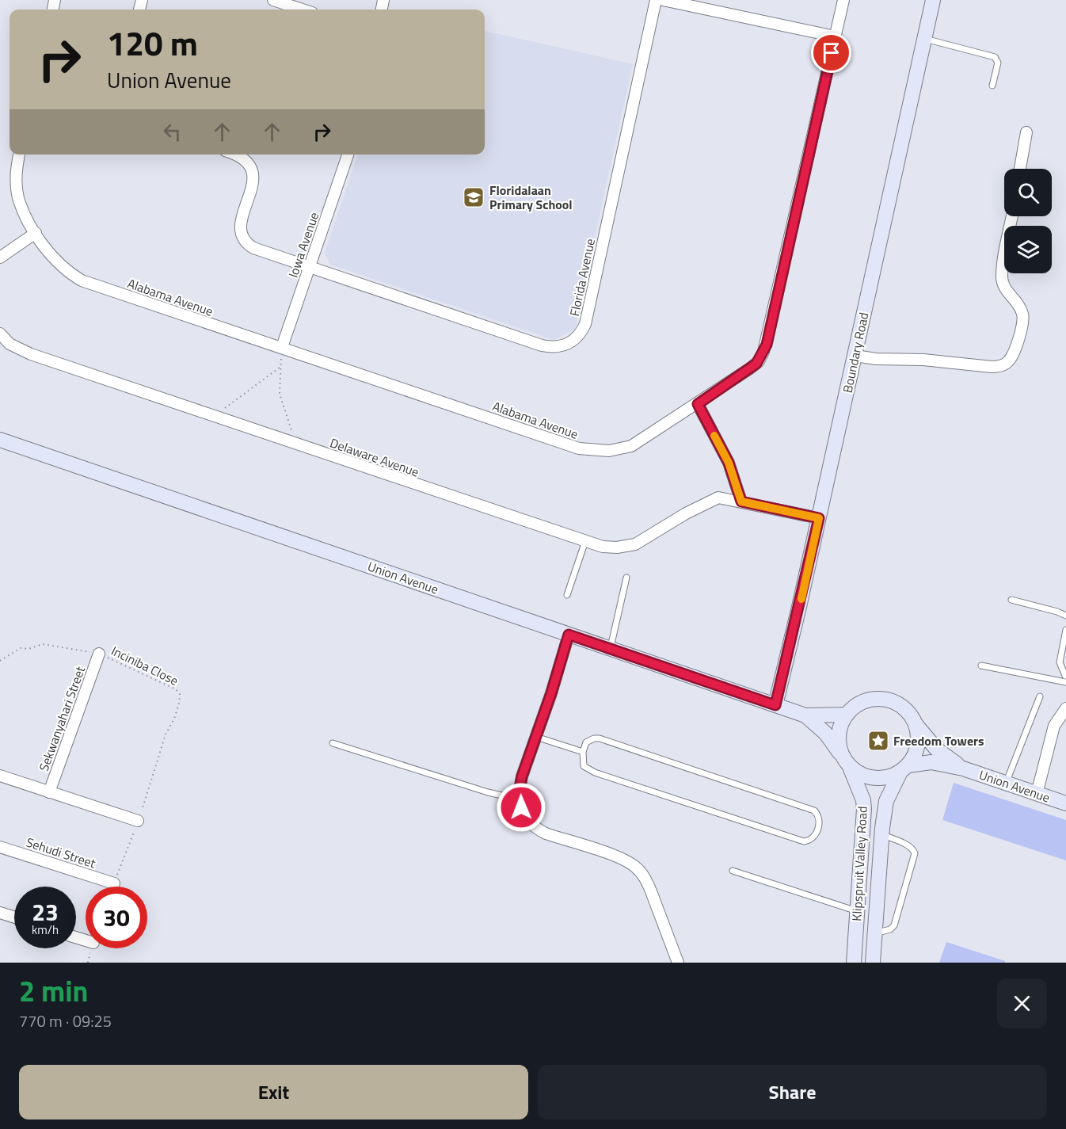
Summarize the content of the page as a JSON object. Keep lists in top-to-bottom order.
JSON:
{
  "streets": {
    "street": [
      "Iowa Avenue",
      "Florida Avenue",
      "Alabama Avenue",
      "Boundary Road",
      "Delaware Avenue",
      "Union Avenue",
      "Sekwanyahari Street",
      "Sehudi Street",
      "Klipspruit Valley Road"
    ],
    "path": ["Inciniba Close"]
  },
  "crossings": [
    ["Iowa Avenue", "Florida Avenue"],
    ["Iowa Avenue", "Alabama Avenue"],
    ["Boundary Road", "Delaware Avenue"],
    ["Boundary Road", "Union Avenue"],
    ["Union Avenue", "Klipspruit Valley Road"],
    ["Inciniba Close", "Sekwanyahari Street"]
  ],
  "places": {
    "school or university": ["Floridalaan Primary School"],
    "place": ["Freedom Towers"]
  },
  "page": {
    "turn": ["120 m", "Union Avenue"],
    "speed": "23 km/h",
    "limit": "30",
    "heading": ["2 min", "770 m · 09:25"],
    "buttons": ["Exit", "Share"]
  }
}
